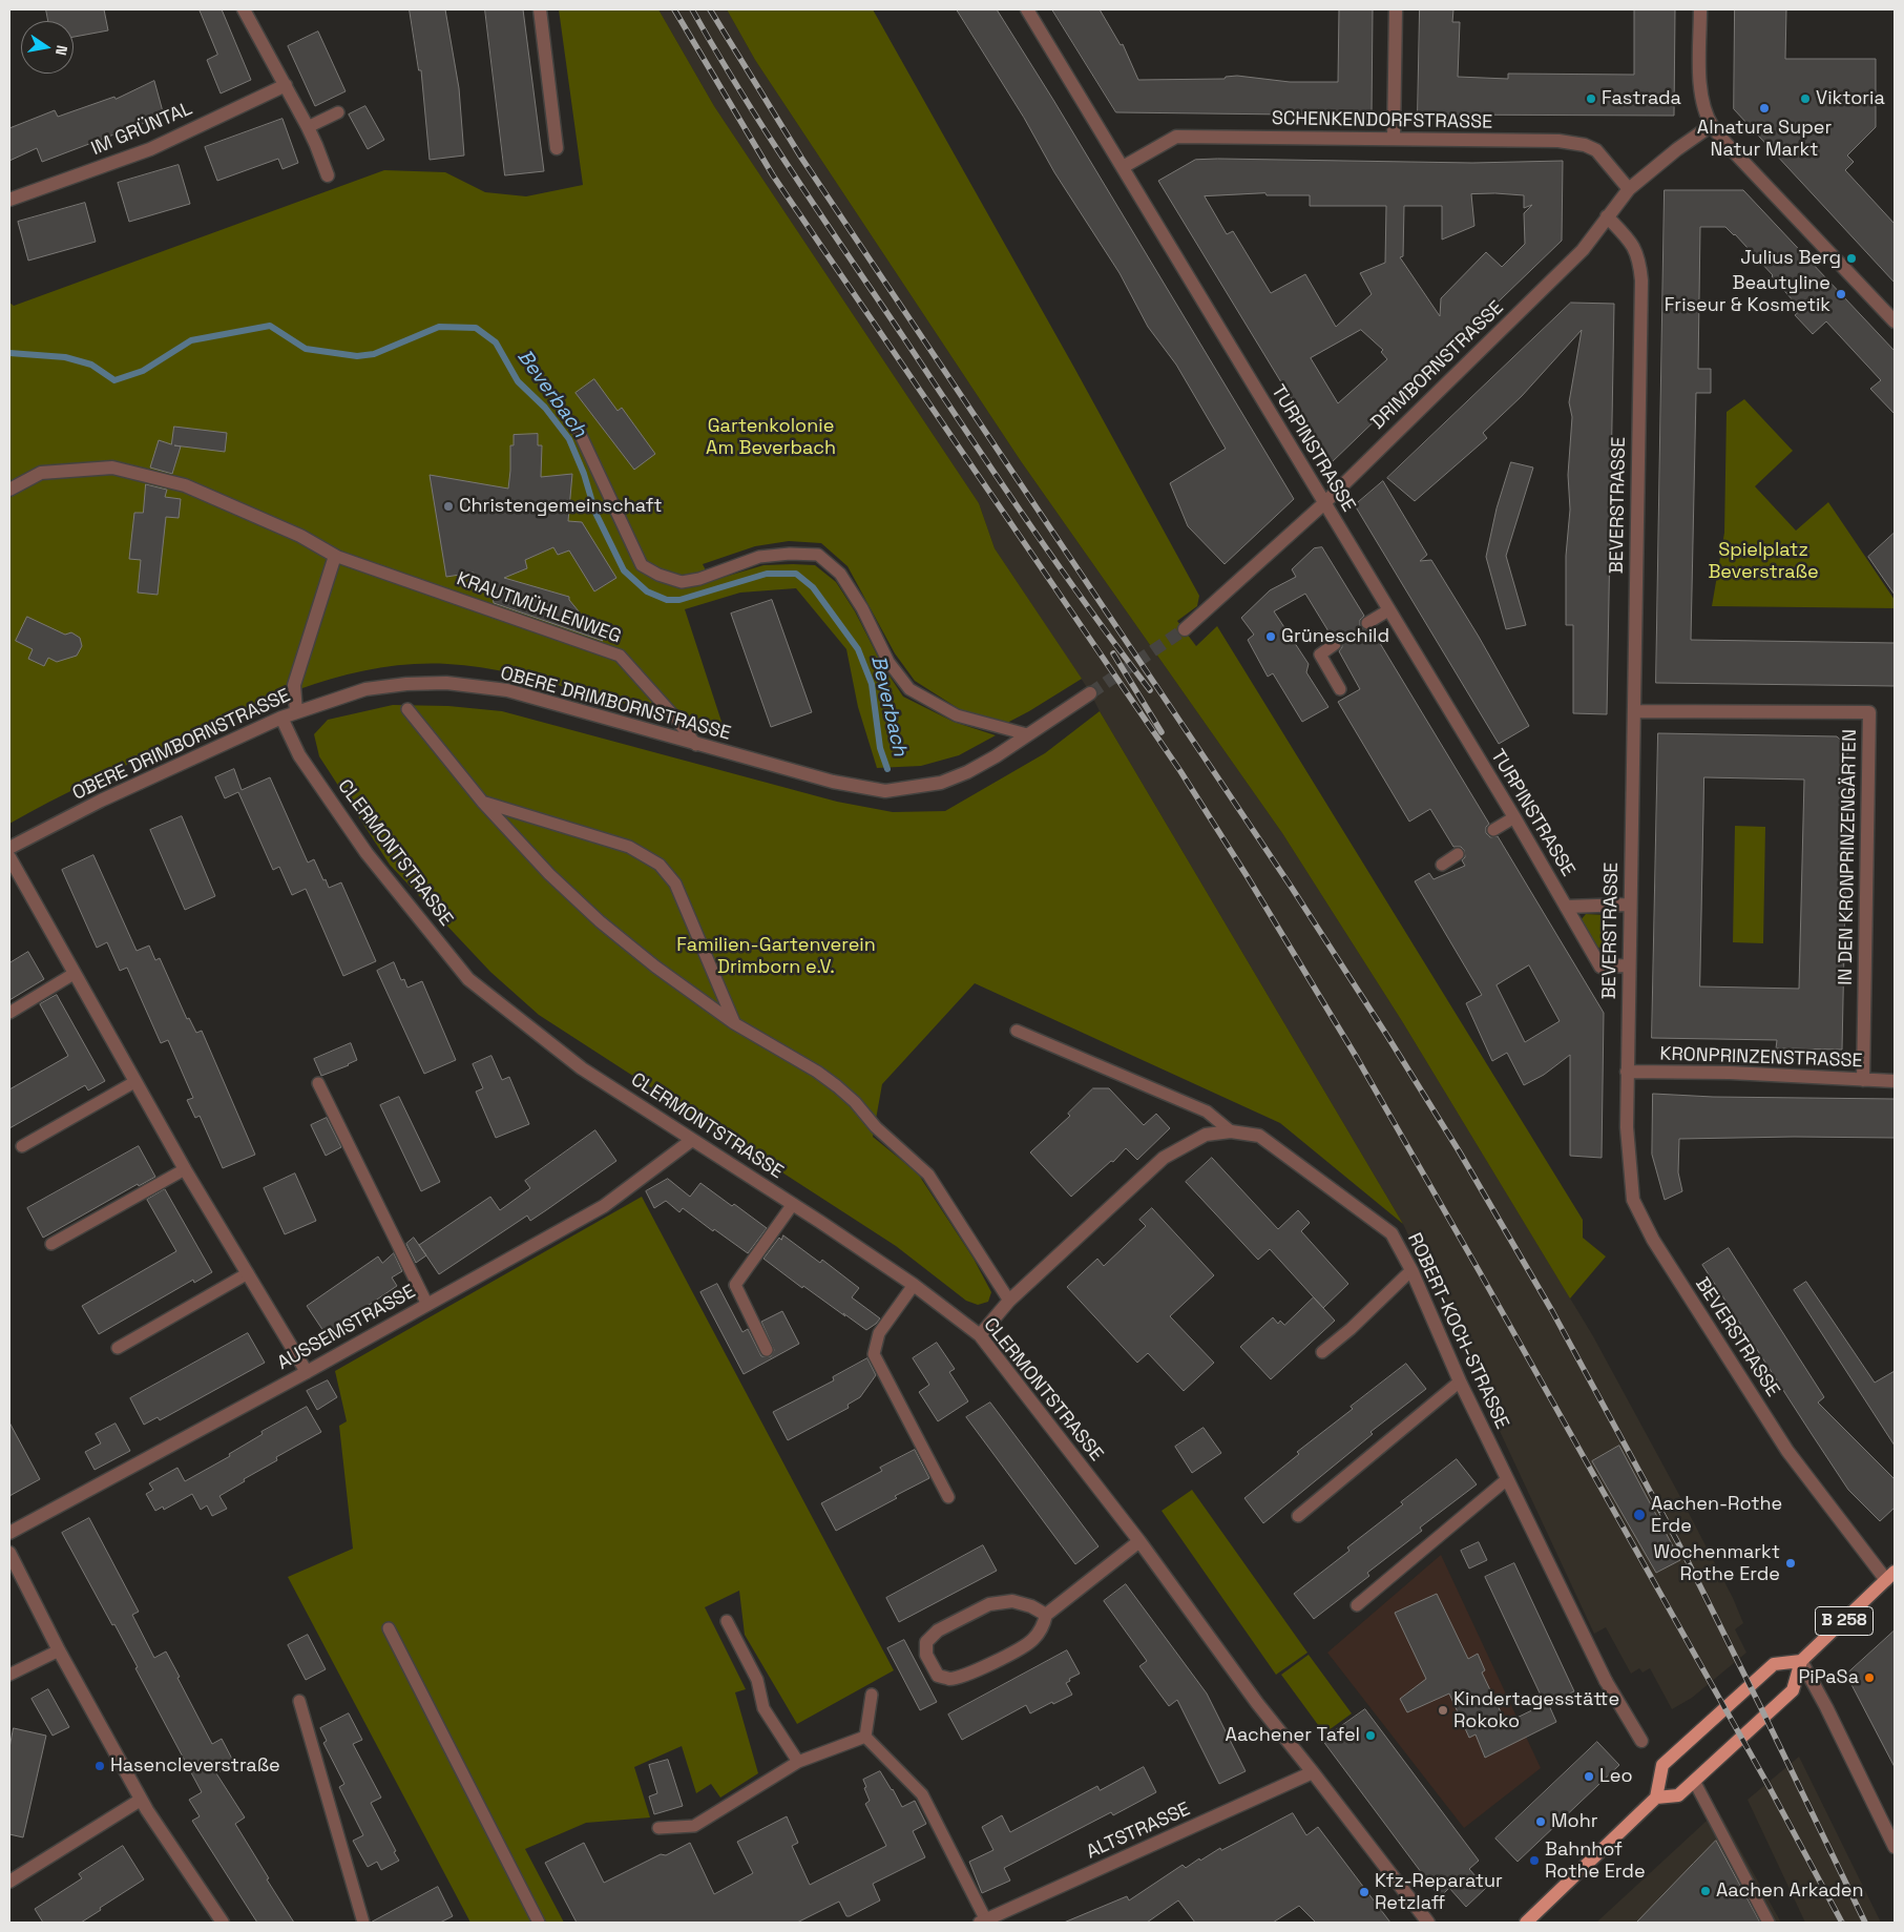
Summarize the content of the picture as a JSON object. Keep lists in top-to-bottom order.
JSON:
{
  "streets": {
    "main road": ["B 258"],
    "street": [
      "SCHENKENDORFSTRASSE",
      "IM GRÜNTAL",
      "DRIMBORNSTRASSE",
      "TURPINSTRASSE",
      "BEVERSTRASSE",
      "KRAUTMÜHLENWEG",
      "OBERE DRIMBORNSTRASSE",
      "CLERMONTSTRASSE",
      "IN DEN KRONPRINZENGÄRTEN",
      "KRONPRINZENSTRASSE",
      "AUSSEMSTRASSE",
      "ROBERT-KOCH-STRASSE",
      "ALTSTRASSE"
    ]
  },
  "crossings": [
    ["SCHENKENDORFSTRASSE", "DRIMBORNSTRASSE"],
    ["SCHENKENDORFSTRASSE", "TURPINSTRASSE"],
    ["DRIMBORNSTRASSE", "TURPINSTRASSE"],
    ["DRIMBORNSTRASSE", "BEVERSTRASSE"],
    ["TURPINSTRASSE", "BEVERSTRASSE"],
    ["BEVERSTRASSE", "IN DEN KRONPRINZENGÄRTEN"],
    ["BEVERSTRASSE", "KRONPRINZENSTRASSE"],
    ["BEVERSTRASSE", "B 258"],
    ["KRAUTMÜHLENWEG", "OBERE DRIMBORNSTRASSE"],
    ["OBERE DRIMBORNSTRASSE", "CLERMONTSTRASSE"],
    ["CLERMONTSTRASSE", "AUSSEMSTRASSE"],
    ["CLERMONTSTRASSE", "ROBERT-KOCH-STRASSE"],
    ["CLERMONTSTRASSE", "ALTSTRASSE"],
    ["IN DEN KRONPRINZENGÄRTEN", "KRONPRINZENSTRASSE"]
  ],
  "water": ["Beverbach"],
  "parks": ["Gartenkolonie Am Beverbach", "Spielplatz Beverstraße", "Familien-Gartenverein Drimborn e.V."],
  "places": [
    "Fastrada",
    "Viktoria",
    "Alnatura Super Natur Markt",
    "Julius Berg",
    "Beautyline Friseur & Kosmetik",
    "Christengemeinschaft",
    "Grüneschild",
    "Aachen-Rothe Erde",
    "Wochenmarkt Rothe Erde",
    "PiPaSa",
    "Kindertagesstätte Rokoko",
    "Aachener Tafel",
    "Hasencleverstraße",
    "Leo",
    "Mohr",
    "Bahnhof Rothe Erde",
    "Aachen Arkaden",
    "Kfz-Reparatur Retzlaff"
  ],
  "north": "right"
}
